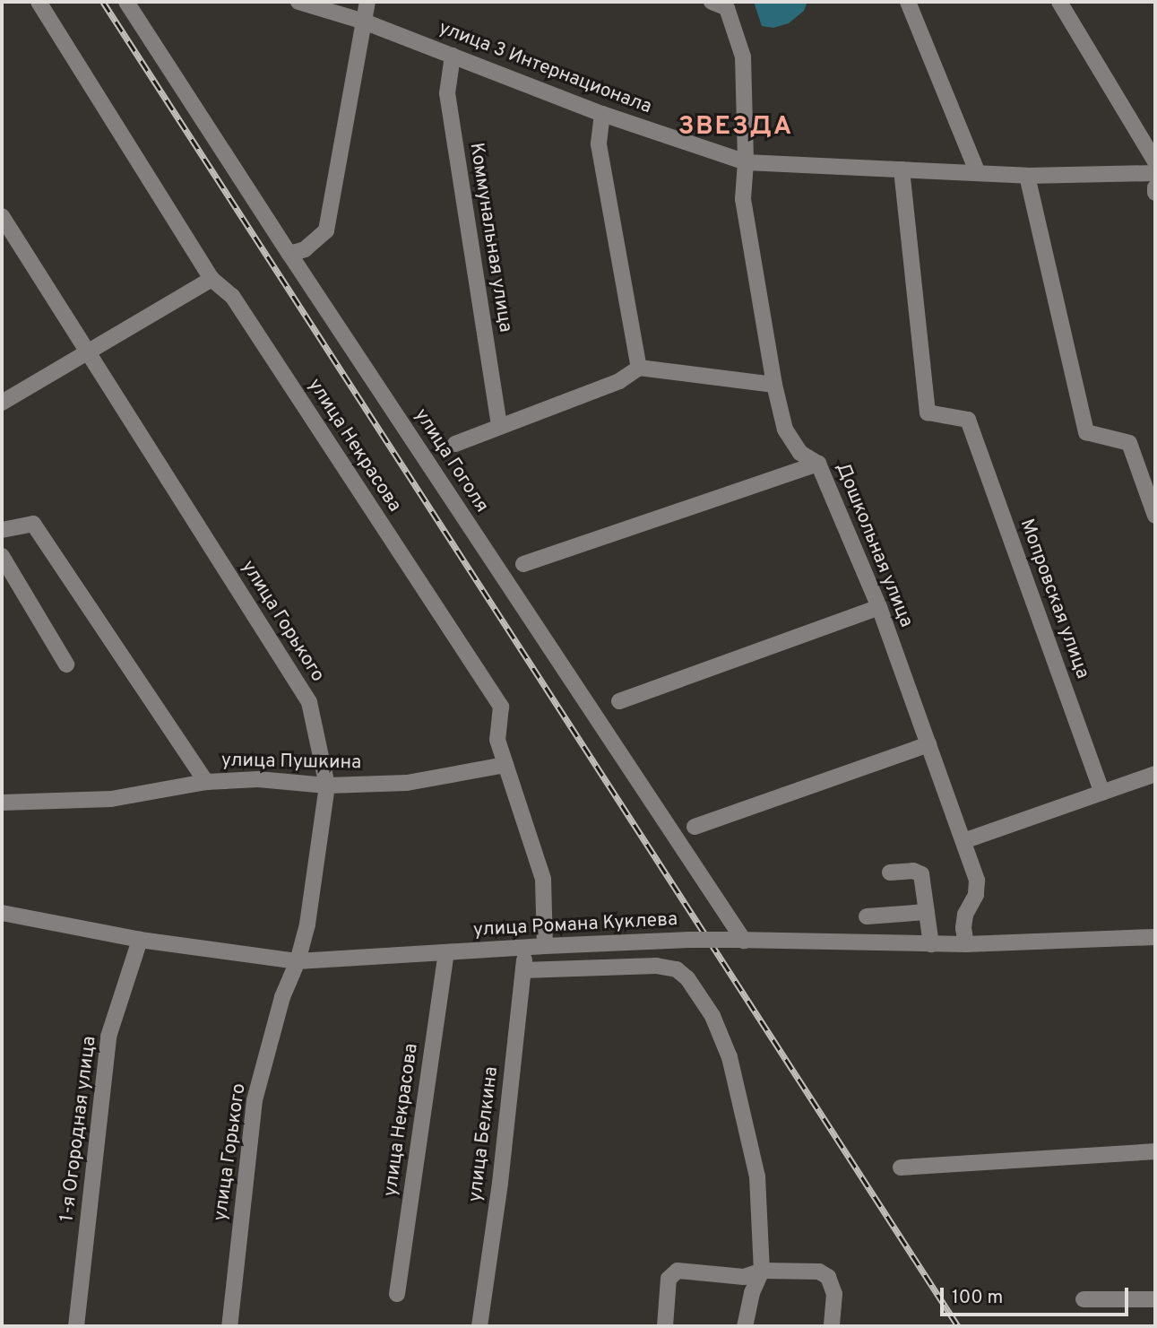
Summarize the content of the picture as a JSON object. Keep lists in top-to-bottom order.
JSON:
{
  "streets": {
    "street": [
      "улица 3 Интернационала",
      "Коммунальная улица",
      "улица Некрасова",
      "улица Гоголя",
      "Дошкольная улица",
      "Мопровская улица",
      "улица Горького",
      "улица Пушкина",
      "улица Романа Куклева",
      "1-я Огородная улица",
      "улица Белкина"
    ]
  },
  "crossings": [
    ["улица 3 Интернационала", "Коммунальная улица"],
    ["улица 3 Интернационала", "Дошкольная улица"],
    ["улица 3 Интернационала", "Мопровская улица"],
    ["улица Некрасова", "улица Пушкина"],
    ["улица Некрасова", "улица Романа Куклева"],
    ["улица Гоголя", "улица Романа Куклева"],
    ["Дошкольная улица", "улица Романа Куклева"],
    ["улица Горького", "улица Пушкина"],
    ["улица Горького", "улица Романа Куклева"],
    ["улица Романа Куклева", "1-я Огородная улица"],
    ["улица Романа Куклева", "улица Белкина"]
  ],
  "districts": ["ЗВЕЗДА"],
  "scale_bar": "100 m"
}
